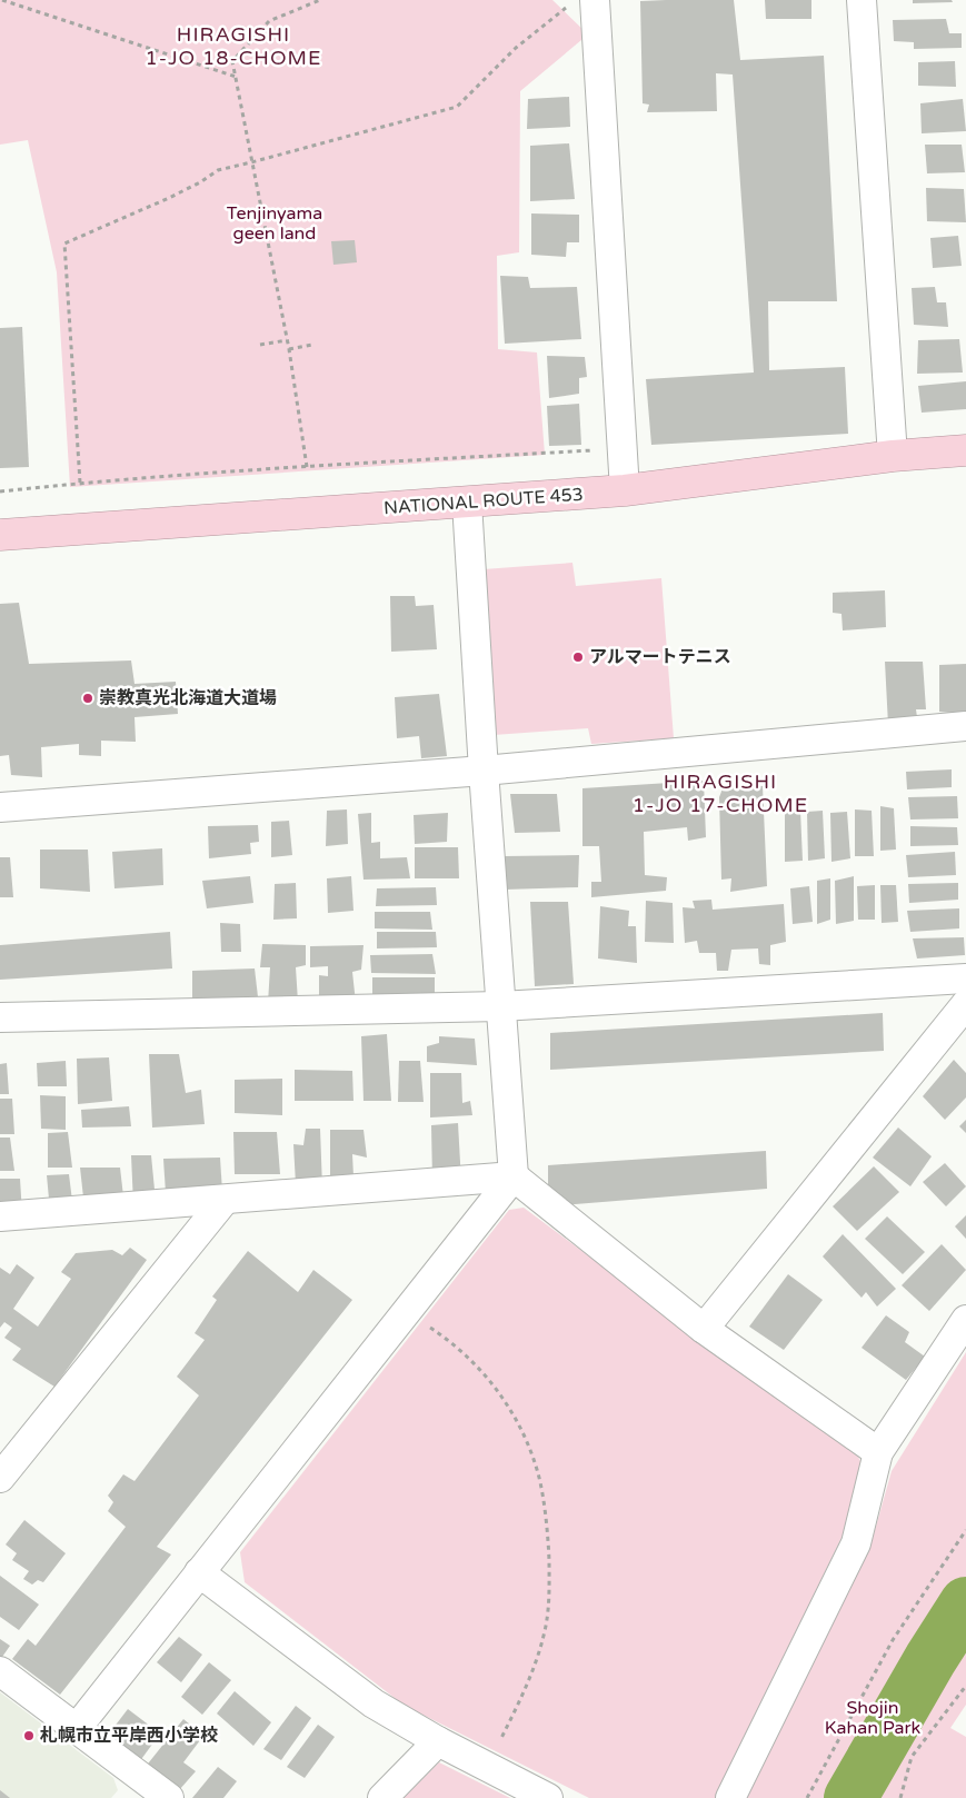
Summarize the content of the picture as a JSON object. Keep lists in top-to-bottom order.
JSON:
{
  "streets": {
    "highway": ["NATIONAL ROUTE 453"]
  },
  "districts": ["HIRAGISHI 1-JO 18-CHOME", "HIRAGISHI 1-JO 17-CHOME"],
  "parks": ["Tenjinyama geen land", "Shojin Kahan Park"],
  "places": ["アルマートテニス", "崇教真光北海道大道場", "札幌市立平岸西小学校"]
}
